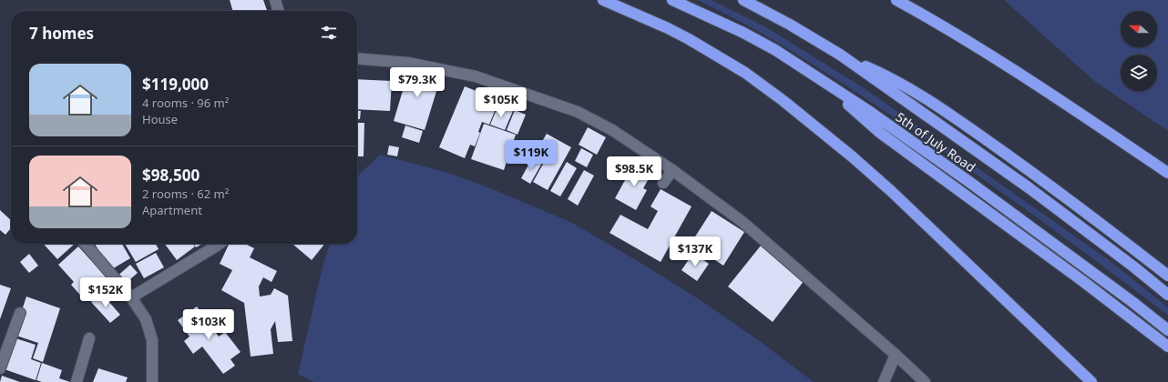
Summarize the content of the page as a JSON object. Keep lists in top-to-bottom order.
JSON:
{
  "streets": {
    "highway": ["5th of July Road"]
  },
  "north": "left",
  "page": {
    "heading": "7 homes",
    "list": [
      {
        "name": "$119,000",
        "note": "4 rooms · 96 m² · House"
      },
      {
        "name": "$98,500",
        "note": "2 rooms · 62 m² · Apartment"
      }
    ],
    "price": [
      "$79.3K",
      "$105K",
      "$119K",
      "$98.5K",
      "$137K",
      "$152K",
      "$103K"
    ]
  }
}
